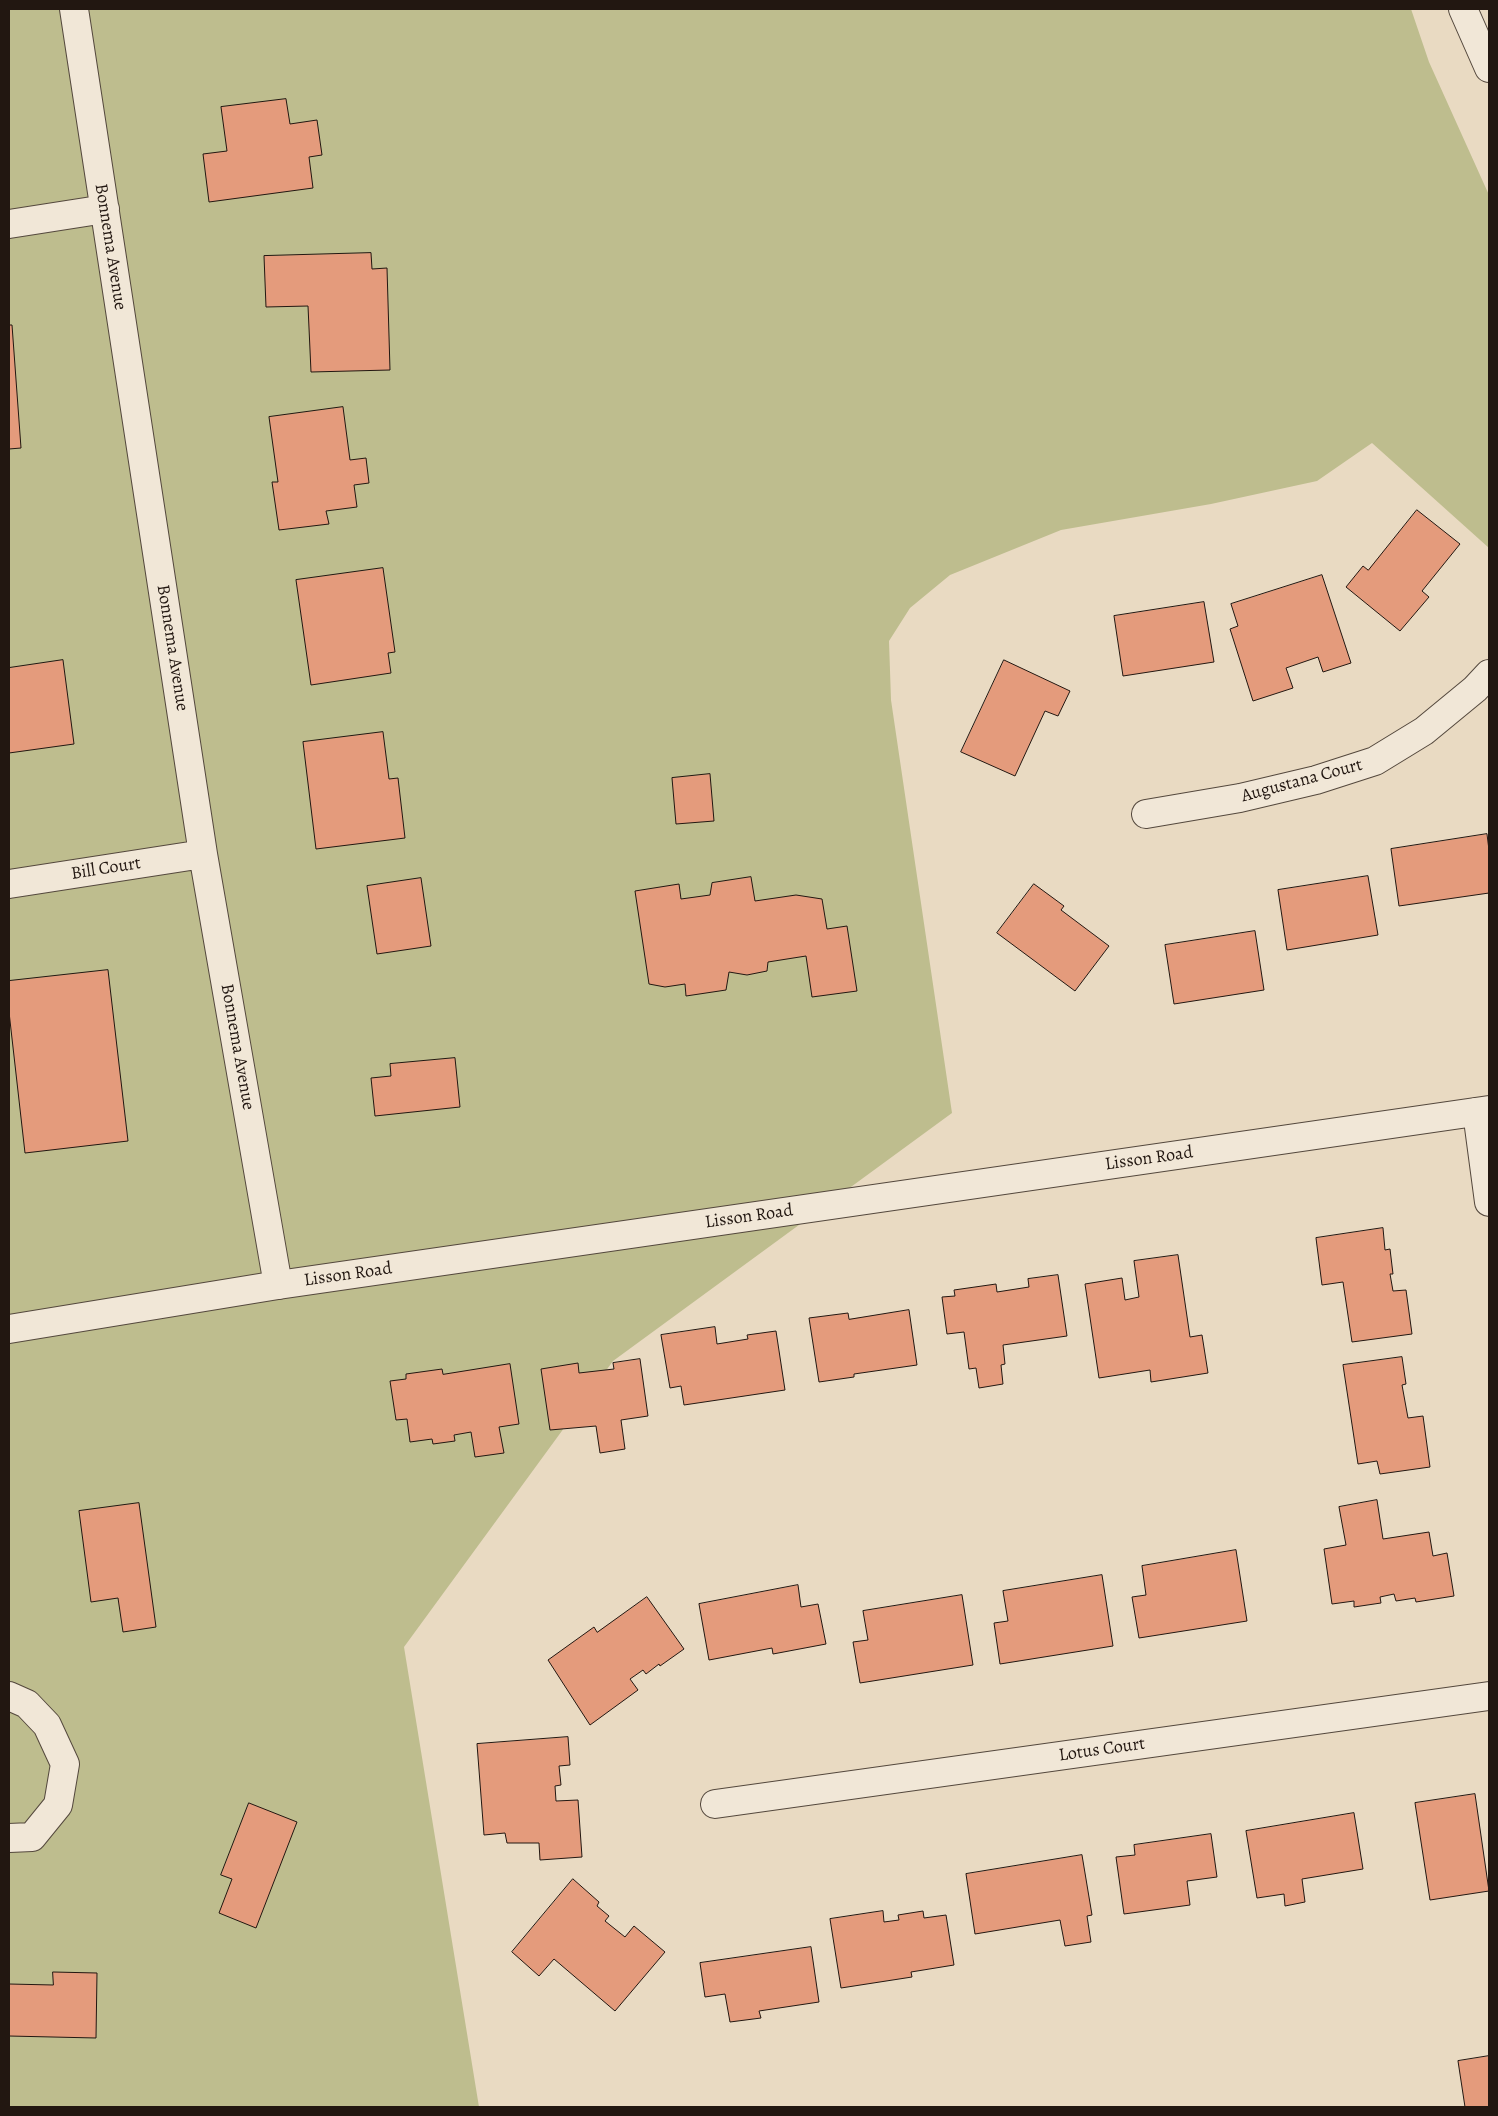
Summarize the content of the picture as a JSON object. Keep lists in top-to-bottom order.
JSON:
{
  "streets": {
    "street": [
      "Bonnema Avenue",
      "Augustana Court",
      "Bill Court",
      "Lisson Road",
      "Lotus Court"
    ]
  },
  "crossings": [
    ["Bonnema Avenue", "Bill Court"],
    ["Bonnema Avenue", "Lisson Road"]
  ]
}
